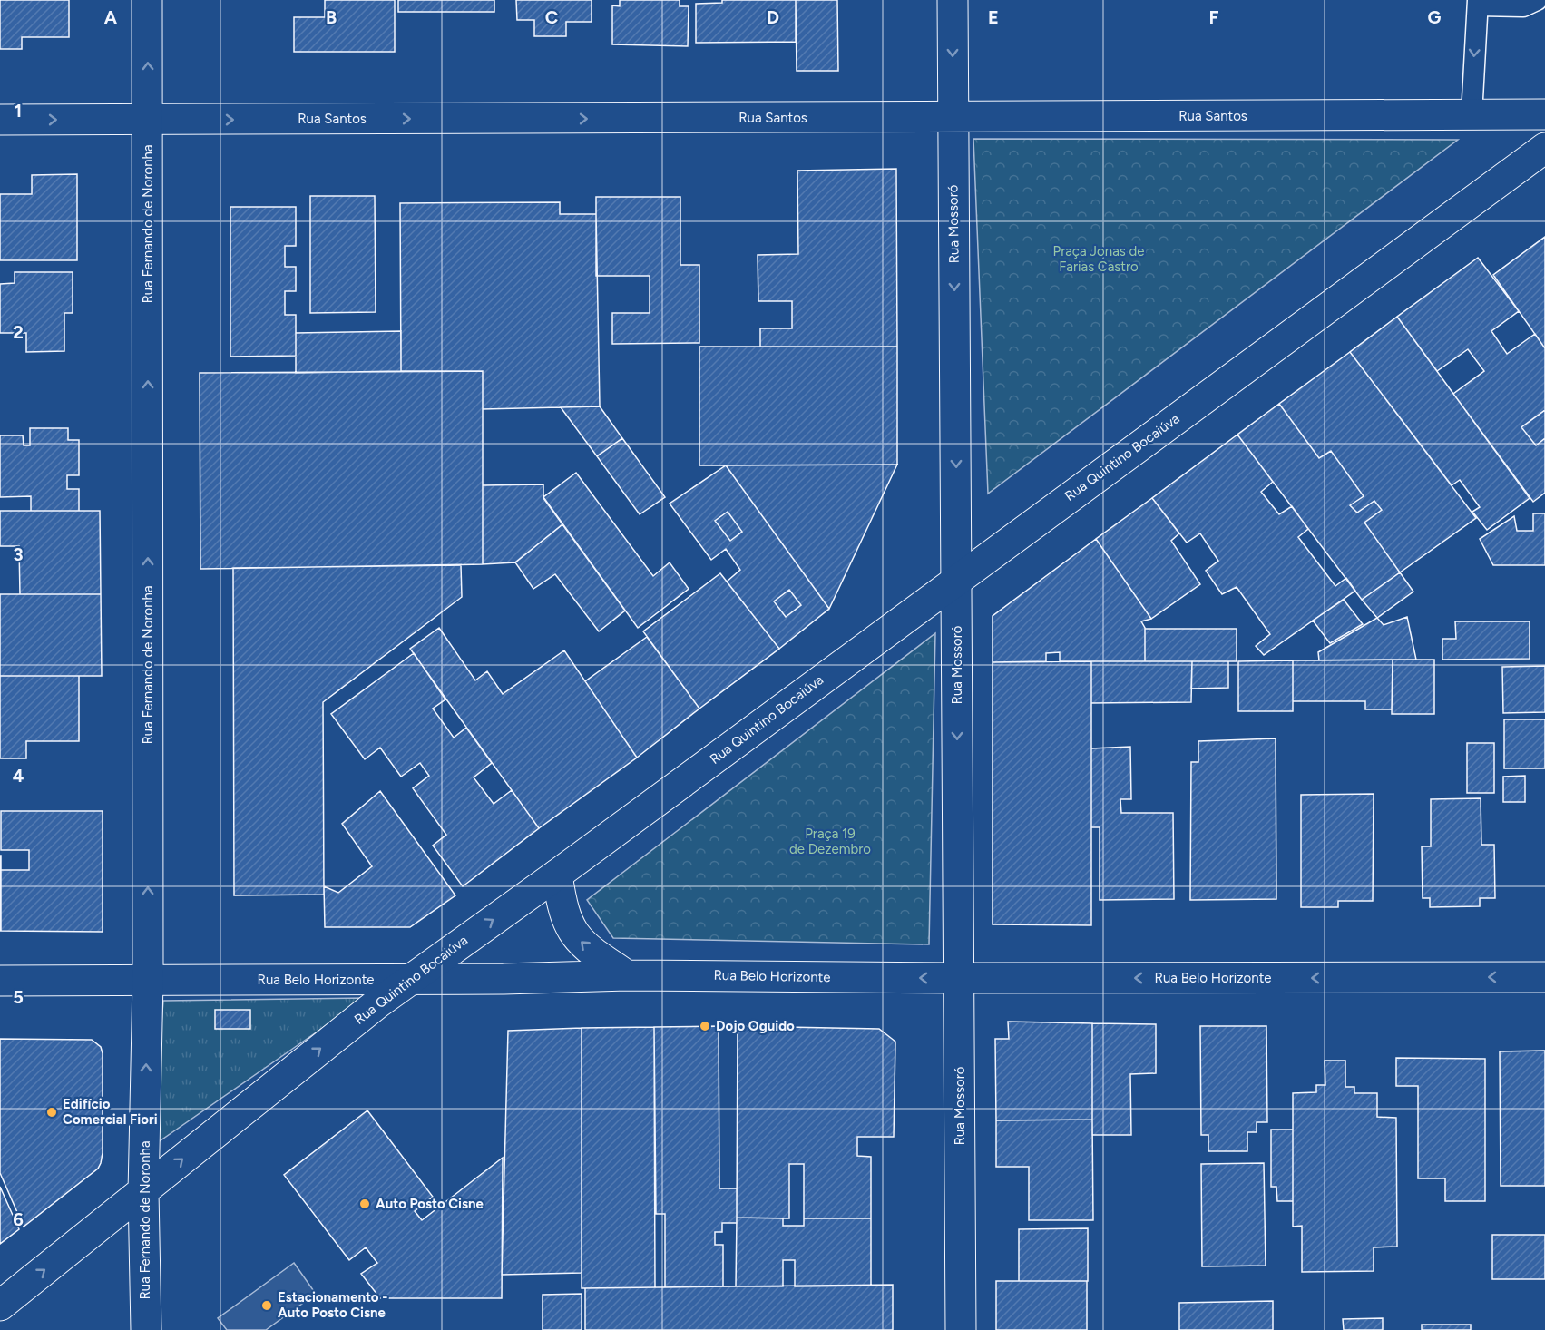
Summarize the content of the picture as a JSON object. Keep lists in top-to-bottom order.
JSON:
{
  "streets": {
    "street": [
      "Rua Santos",
      "Rua Fernando de Noronha",
      "Rua Mossoró",
      "Rua Quintino Bocaiúva",
      "Rua Belo Horizonte"
    ]
  },
  "crossings": [
    ["Rua Santos", "Rua Fernando de Noronha"],
    ["Rua Santos", "Rua Mossoró"],
    ["Rua Fernando de Noronha", "Rua Quintino Bocaiúva"],
    ["Rua Fernando de Noronha", "Rua Belo Horizonte"],
    ["Rua Mossoró", "Rua Quintino Bocaiúva"],
    ["Rua Mossoró", "Rua Belo Horizonte"],
    ["Rua Quintino Bocaiúva", "Rua Belo Horizonte"]
  ],
  "one_way": [
    "Rua Santos",
    "Rua Fernando de Noronha",
    "Rua Mossoró",
    "Rua Quintino Bocaiúva",
    "Rua Belo Horizonte"
  ],
  "parks": ["Praça Jonas de Farias Castro", "Praça 19 de Dezembro"],
  "places": [
    "Dojo Oguido",
    "Edifício Comercial Fiori",
    "Auto Posto Cisne",
    "Estacionamento - Auto Posto Cisne"
  ],
  "grid": {
    "columns": [
      "A",
      "B",
      "C",
      "D",
      "E",
      "F",
      "G"
    ],
    "rows": [
      "1",
      "2",
      "3",
      "4",
      "5",
      "6"
    ]
  }
}
